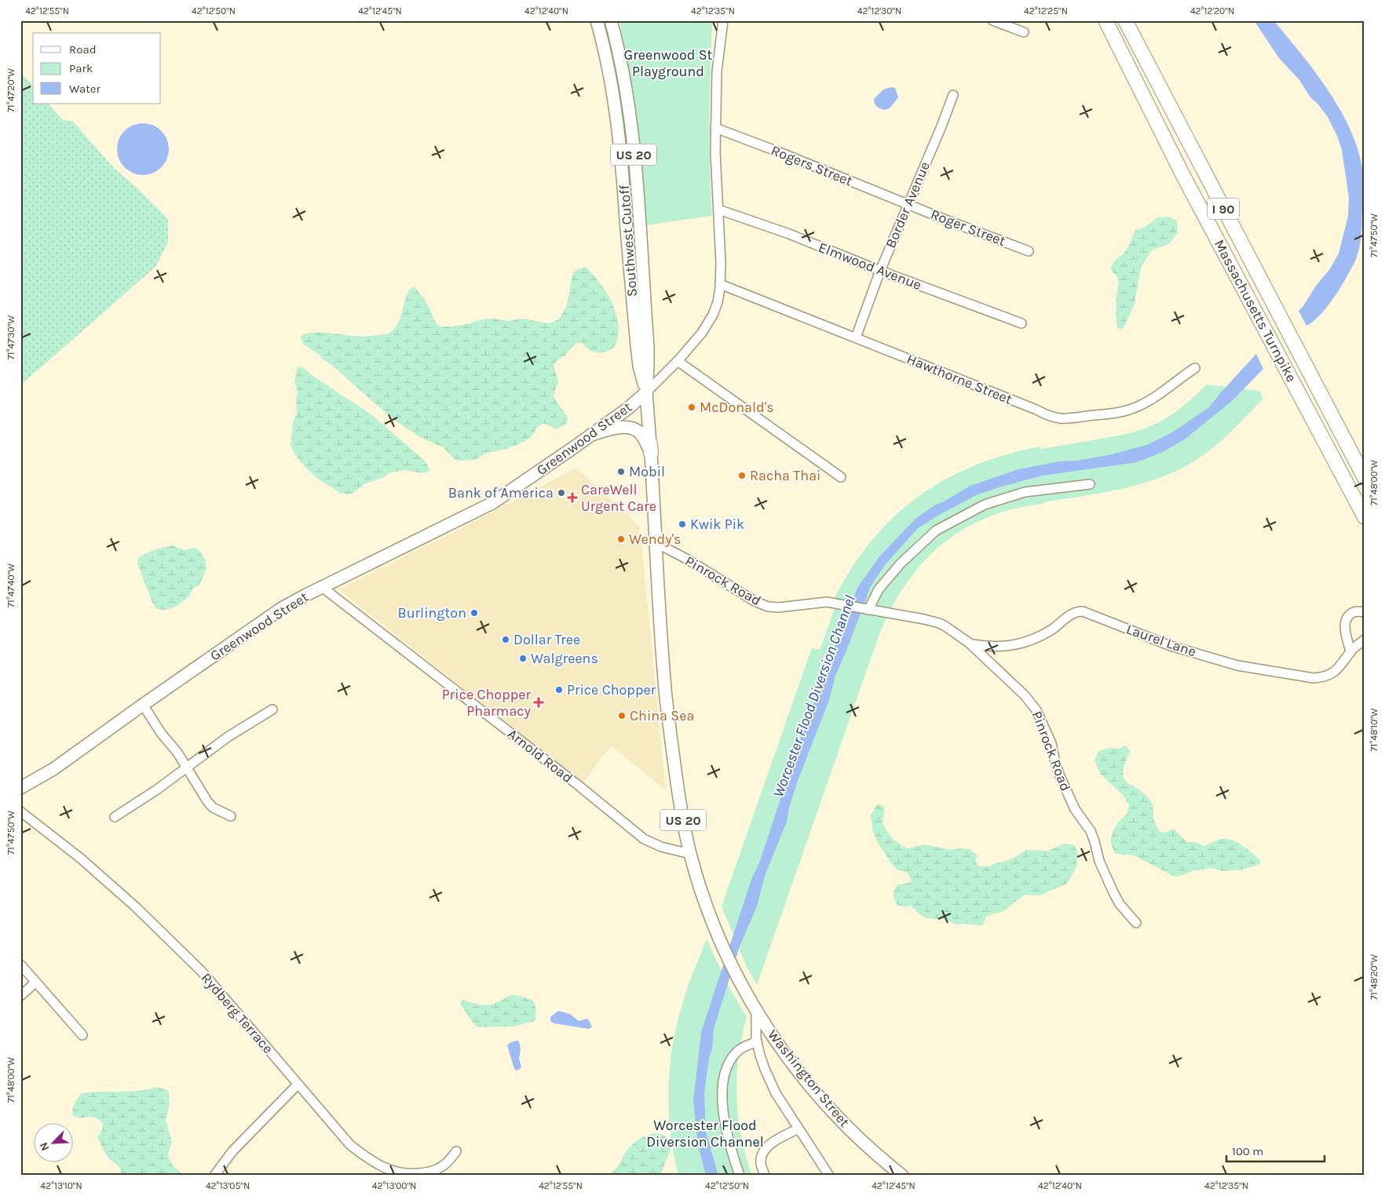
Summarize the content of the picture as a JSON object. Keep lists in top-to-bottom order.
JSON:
{
  "streets": {
    "highway": ["I 90", "Massachusetts Turnpike"],
    "main road": [
      "US 20",
      "Southwest Cutoff",
      "Greenwood Street",
      "Washington Street"
    ],
    "street": [
      "Rogers Street",
      "Border Avenue",
      "Roger Street",
      "Elmwood Avenue",
      "Hawthorne Street",
      "Pinrock Road",
      "Laurel Lane",
      "Arnold Road",
      "Rydberg Terrace"
    ]
  },
  "crossings": [
    ["Rogers Street", "Border Avenue"],
    ["Rogers Street", "Roger Street"],
    ["Rogers Street", "Greenwood Street"],
    ["Border Avenue", "Roger Street"],
    ["Border Avenue", "Elmwood Avenue"],
    ["Border Avenue", "Hawthorne Street"],
    ["Southwest Cutoff", "Greenwood Street"],
    ["Southwest Cutoff", "Pinrock Road"],
    ["Southwest Cutoff", "Washington Street"],
    ["Elmwood Avenue", "Greenwood Street"],
    ["Hawthorne Street", "Greenwood Street"],
    ["Greenwood Street", "Arnold Road"],
    ["Pinrock Road", "Laurel Lane"],
    ["Arnold Road", "Washington Street"]
  ],
  "water": ["Worcester Flood Diversion Channel"],
  "parks": ["Greenwood St Playground", "Worcester Flood Diversion Channel"],
  "places": {
    "other": [
      "McDonald's",
      "Mobil",
      "Racha Thai",
      "Bank of America",
      "Kwik Pik",
      "Wendy's",
      "Burlington",
      "Dollar Tree",
      "Walgreens",
      "Price Chopper",
      "China Sea"
    ],
    "health": ["CareWell Urgent Care", "Price Chopper Pharmacy"]
  },
  "legend": ["Road", "Park", "Water"],
  "scale_bar": "100 m",
  "north": "bottom left",
  "coordinates": [
    "42°12'55\"N",
    "42°12'50\"N",
    "42°12'45\"N",
    "42°12'40\"N",
    "42°12'35\"N",
    "42°12'30\"N",
    "42°12'25\"N",
    "42°12'20\"N",
    "71°47'20\"W",
    "71°47'50\"W",
    "71°47'30\"W",
    "71°48'00\"W",
    "71°47'40\"W",
    "71°48'10\"W",
    "71°48'20\"W",
    "42°13'10\"N",
    "42°13'05\"N",
    "42°13'00\"N"
  ]
}
